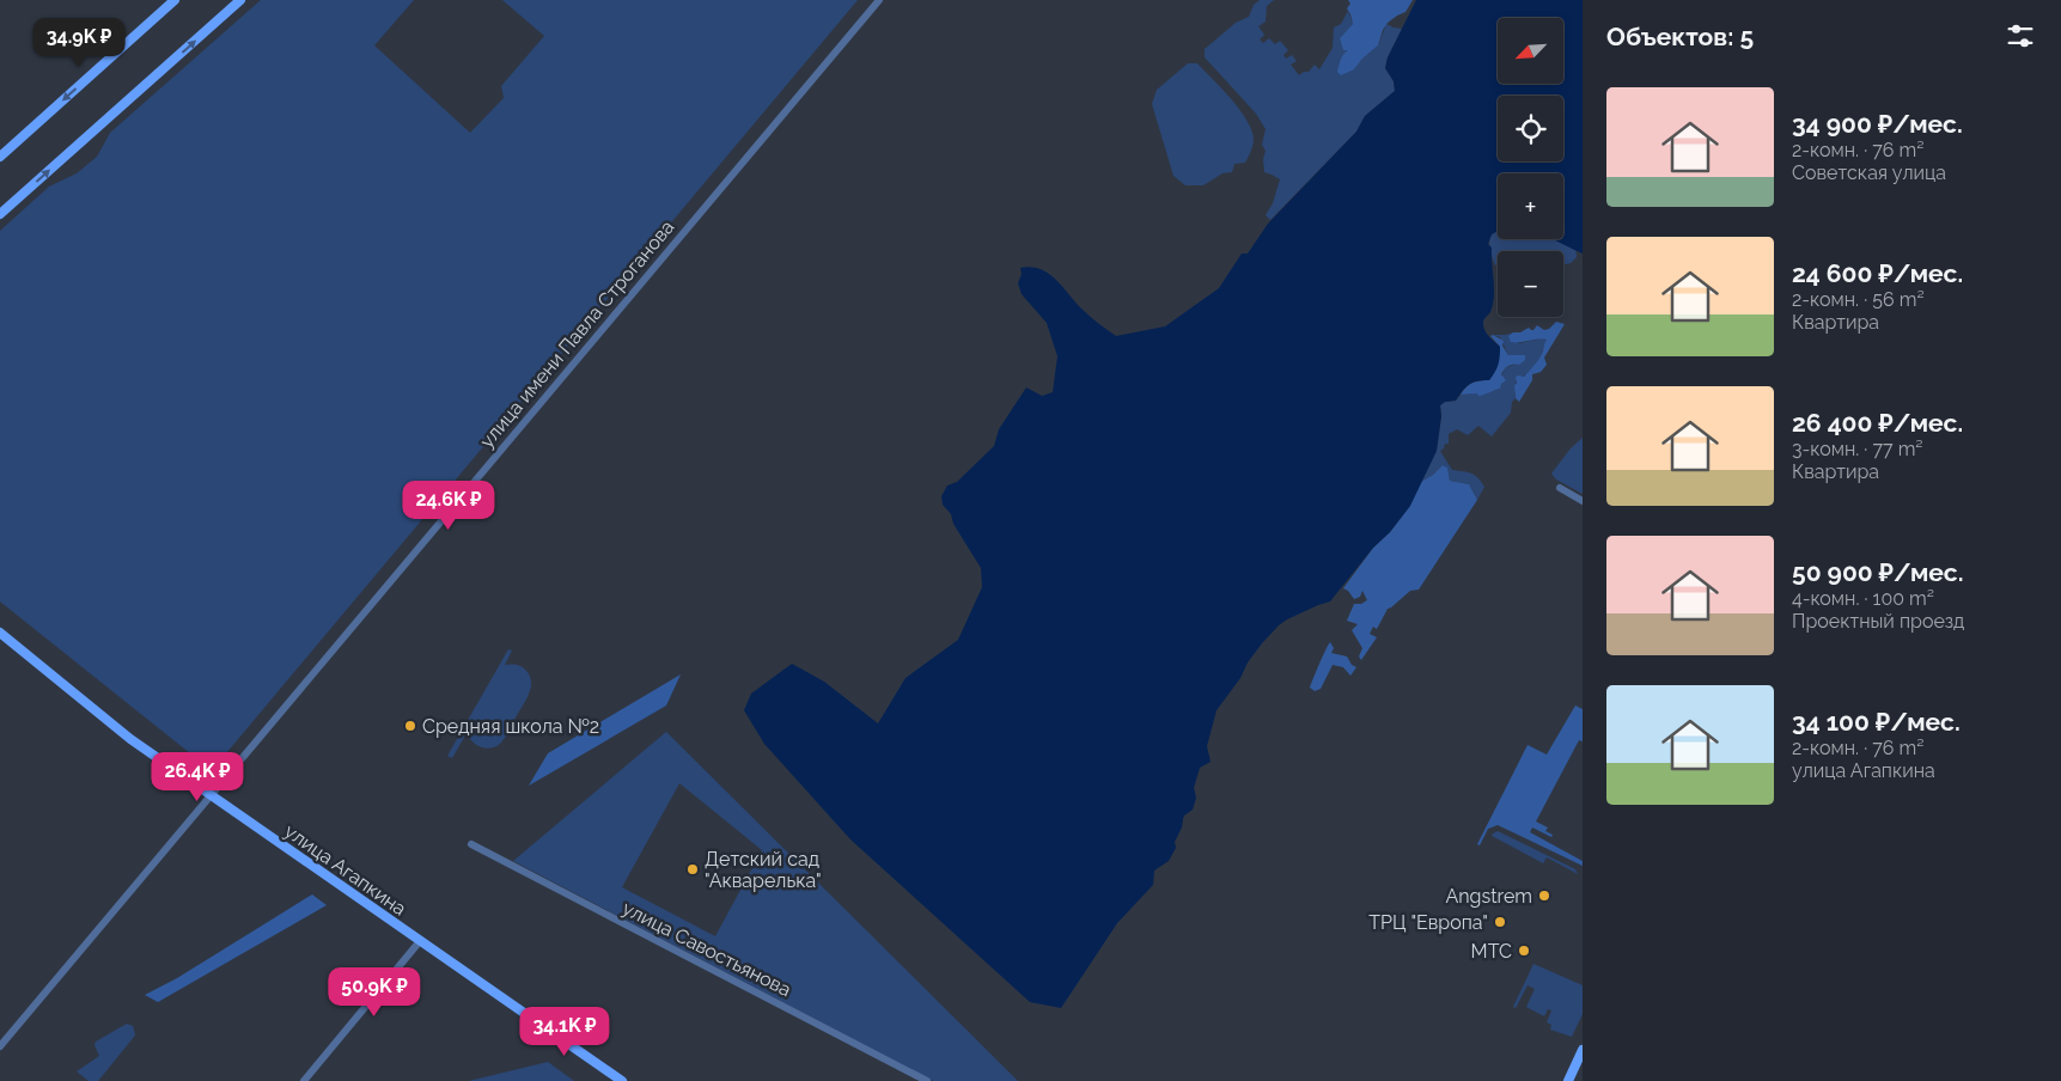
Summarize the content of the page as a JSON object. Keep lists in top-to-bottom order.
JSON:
{
  "streets": {
    "main road": ["улица Агапкина"],
    "street": ["улица имени Павла Строганова", "улица Савостьянова"]
  },
  "crossings": [
    ["улица имени Павла Строганова", "улица Агапкина"]
  ],
  "places": [
    "Средняя школа №2",
    "Детский сад \"Акварелька\"",
    "Angstrem",
    "ТРЦ \"Европа\"",
    "МТС"
  ],
  "north": "bottom left",
  "page": {
    "heading": "Объектов: 5",
    "map_buttons": ["+", "−"],
    "price": [
      "34.9K ₽",
      "24.6K ₽",
      "26.4K ₽",
      "50.9K ₽",
      "34.1K ₽"
    ],
    "list": [
      {
        "name": "34 900 ₽/мес.",
        "note": "2-комн. · 76 m² · Советская улица"
      },
      {
        "name": "24 600 ₽/мес.",
        "note": "2-комн. · 56 m² · Квартира"
      },
      {
        "name": "26 400 ₽/мес.",
        "note": "3-комн. · 77 m² · Квартира"
      },
      {
        "name": "50 900 ₽/мес.",
        "note": "4-комн. · 100 m² · Проектный проезд"
      },
      {
        "name": "34 100 ₽/мес.",
        "note": "2-комн. · 76 m² · улица Агапкина"
      }
    ]
  }
}
